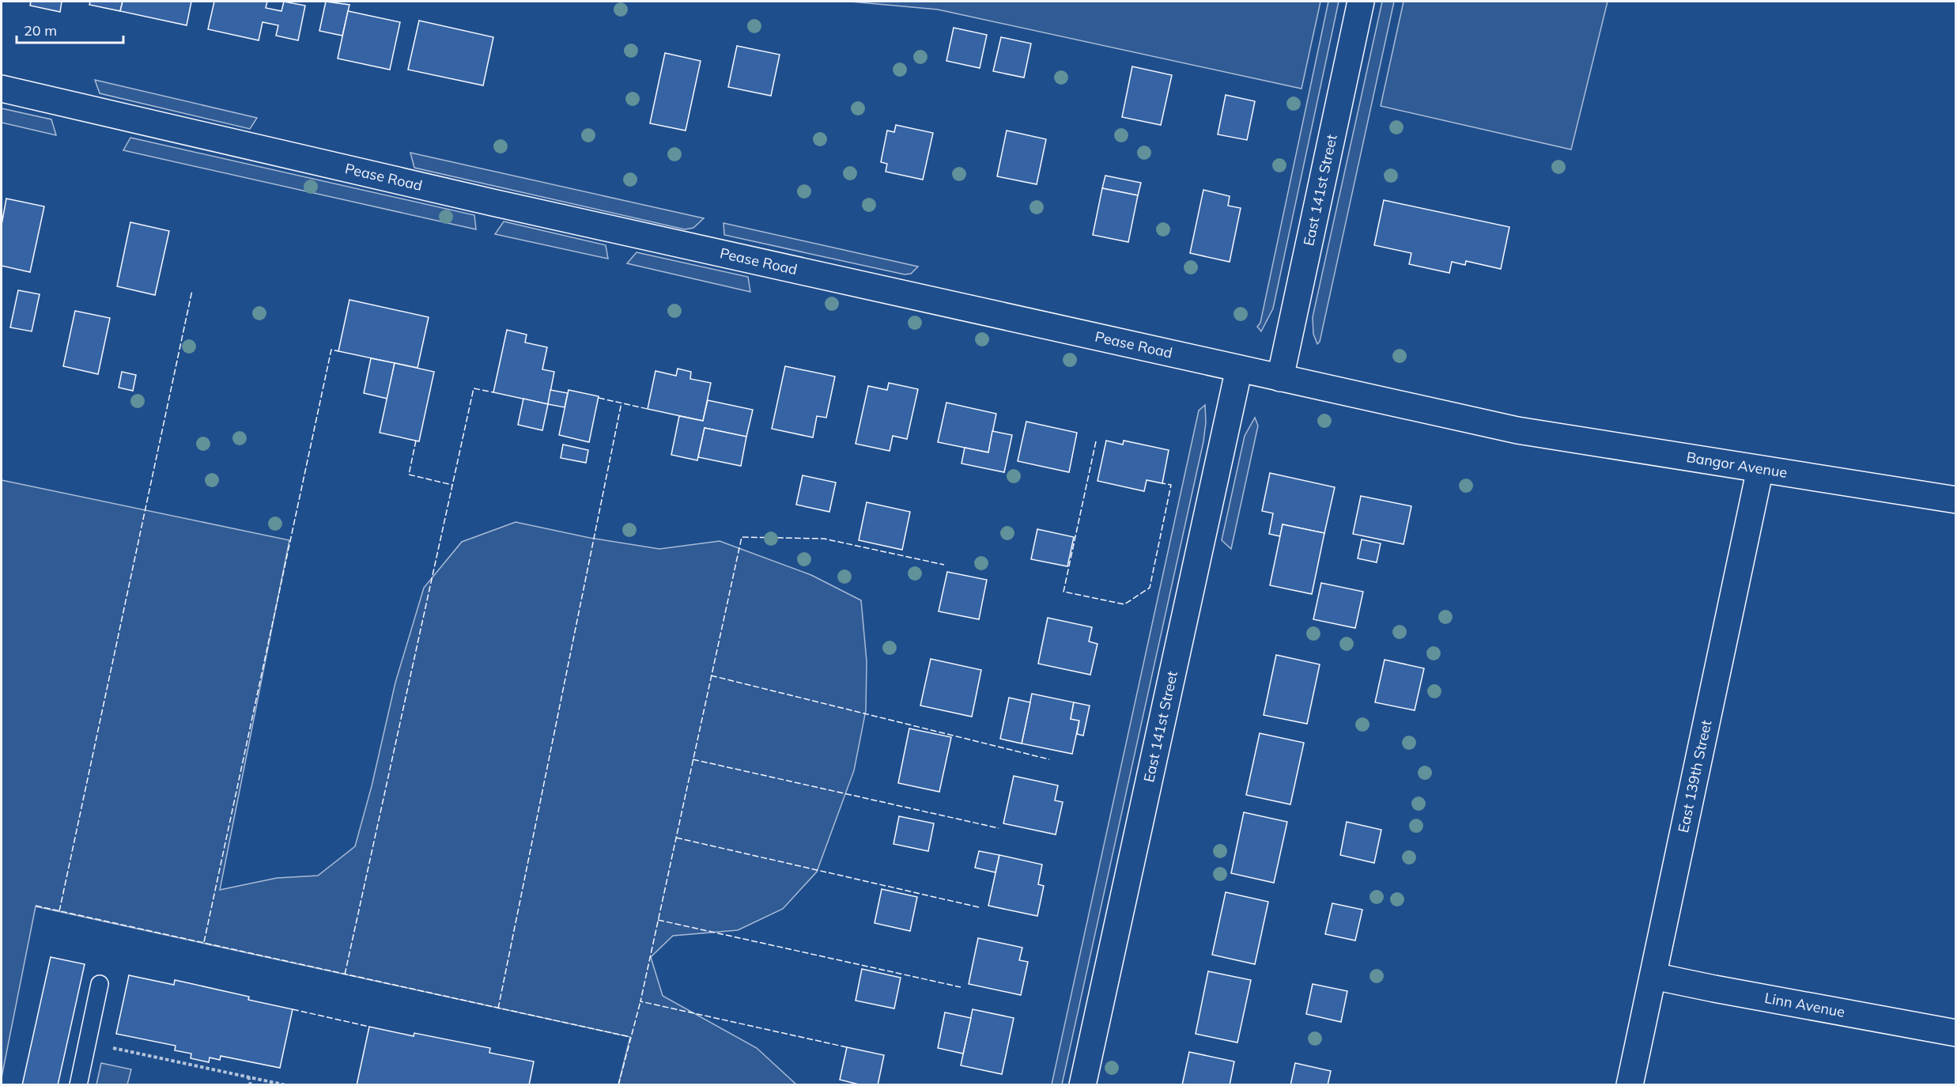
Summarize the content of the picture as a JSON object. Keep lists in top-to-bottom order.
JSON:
{
  "streets": {
    "street": [
      "Pease Road",
      "East 141st Street",
      "Bangor Avenue",
      "East 139th Street",
      "Linn Avenue"
    ]
  },
  "crossings": [
    ["Pease Road", "East 141st Street"],
    ["Pease Road", "Bangor Avenue"],
    ["Bangor Avenue", "East 139th Street"],
    ["East 139th Street", "Linn Avenue"]
  ],
  "scale_bar": "20 m"
}
